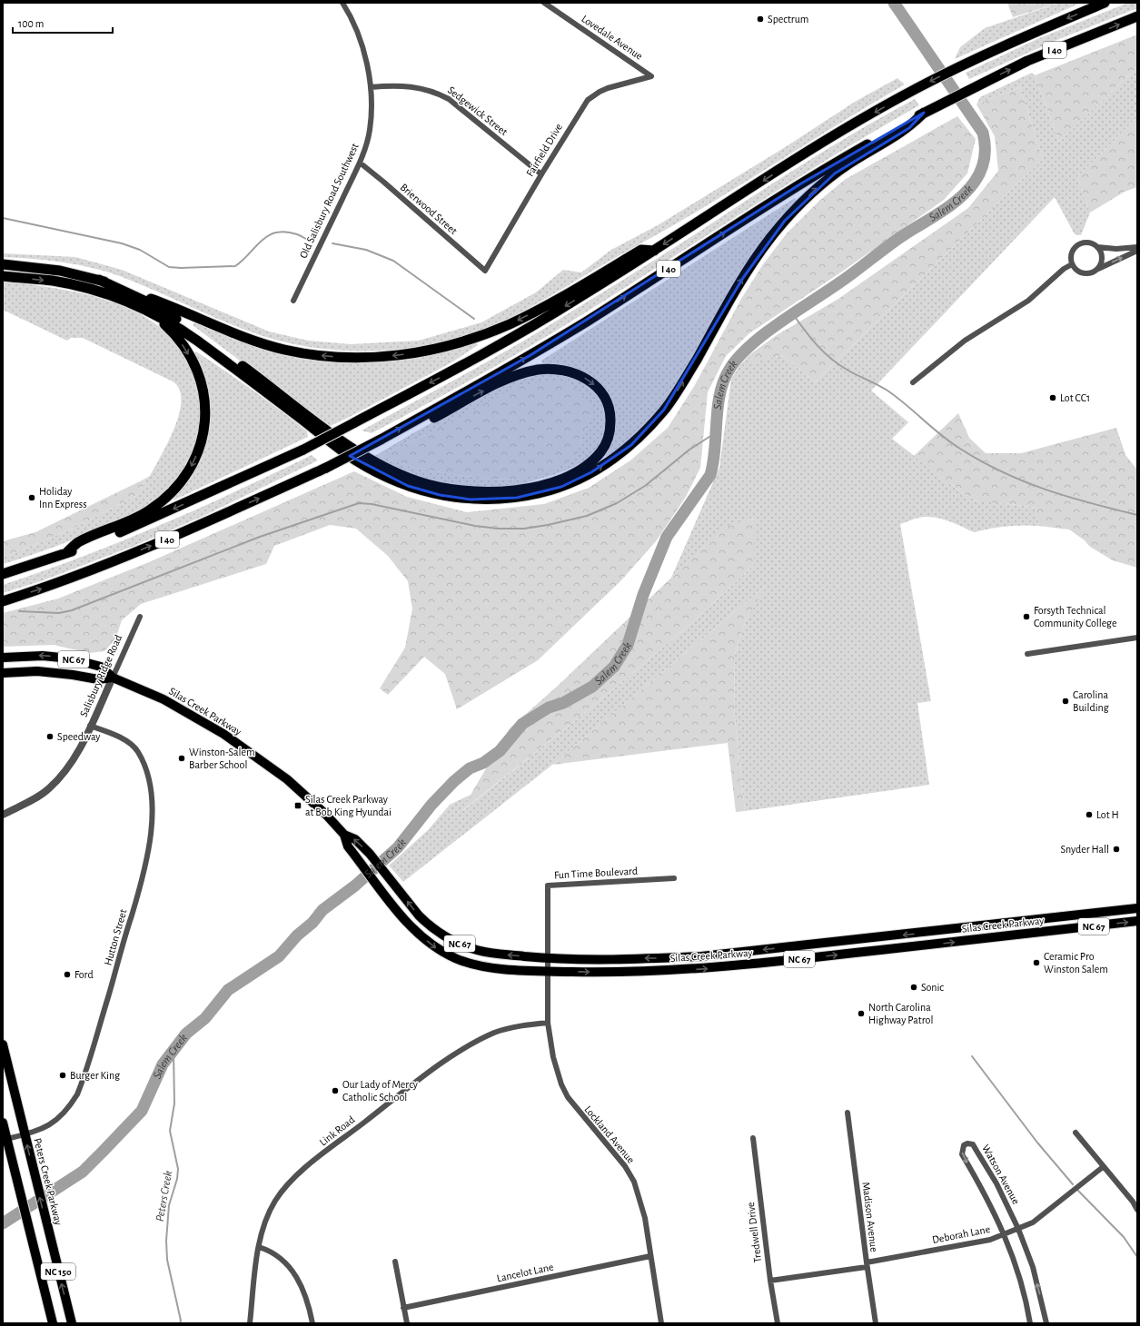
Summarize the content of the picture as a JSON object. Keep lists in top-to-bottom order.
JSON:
{
  "streets": {
    "highway": ["I 40"],
    "main road": [
      "NC 67",
      "Silas Creek Parkway",
      "Peters Creek Parkway",
      "NC 150"
    ],
    "street": [
      "Lovedale Avenue",
      "Sedgewick Street",
      "Fairfield Drive",
      "Old Salisbury Road Southwest",
      "Brierwood Street",
      "Salisbury Ridge Road",
      "Fun Time Boulevard",
      "Hutton Street",
      "Link Road",
      "Lockland Avenue",
      "Watson Avenue",
      "Madison Avenue",
      "Tredwell Drive",
      "Deborah Lane",
      "Lancelot Lane"
    ]
  },
  "crossings": [
    ["Lovedale Avenue", "Fairfield Drive"],
    ["Sedgewick Street", "Fairfield Drive"],
    ["Sedgewick Street", "Old Salisbury Road Southwest"],
    ["Fairfield Drive", "Brierwood Street"],
    ["Old Salisbury Road Southwest", "Brierwood Street"],
    ["Salisbury Ridge Road", "Silas Creek Parkway"],
    ["Salisbury Ridge Road", "Hutton Street"],
    ["Silas Creek Parkway", "Fun Time Boulevard"],
    ["Silas Creek Parkway", "Lockland Avenue"],
    ["Fun Time Boulevard", "Lockland Avenue"],
    ["Hutton Street", "Peters Creek Parkway"],
    ["Hutton Street", "NC 150"],
    ["Link Road", "Lockland Avenue"],
    ["Lockland Avenue", "Lancelot Lane"],
    ["Watson Avenue", "Deborah Lane"],
    ["Madison Avenue", "Deborah Lane"],
    ["Tredwell Drive", "Deborah Lane"]
  ],
  "water": ["Salem Creek", "Peters Creek"],
  "places": {
    "other": [
      "Spectrum",
      "Lot CC1",
      "Holiday Inn Express",
      "Forsyth Technical Community College",
      "Carolina Building",
      "Speedway",
      "Winston-Salem Barber School",
      "Lot H",
      "Snyder Hall",
      "Ceramic Pro Winston Salem",
      "Ford",
      "Sonic",
      "North Carolina Highway Patrol",
      "Burger King",
      "Our Lady of Mercy Catholic School"
    ],
    "transit": ["Silas Creek Parkway at Bob King Hyundai"]
  },
  "scale_bar": "100 m"
}
